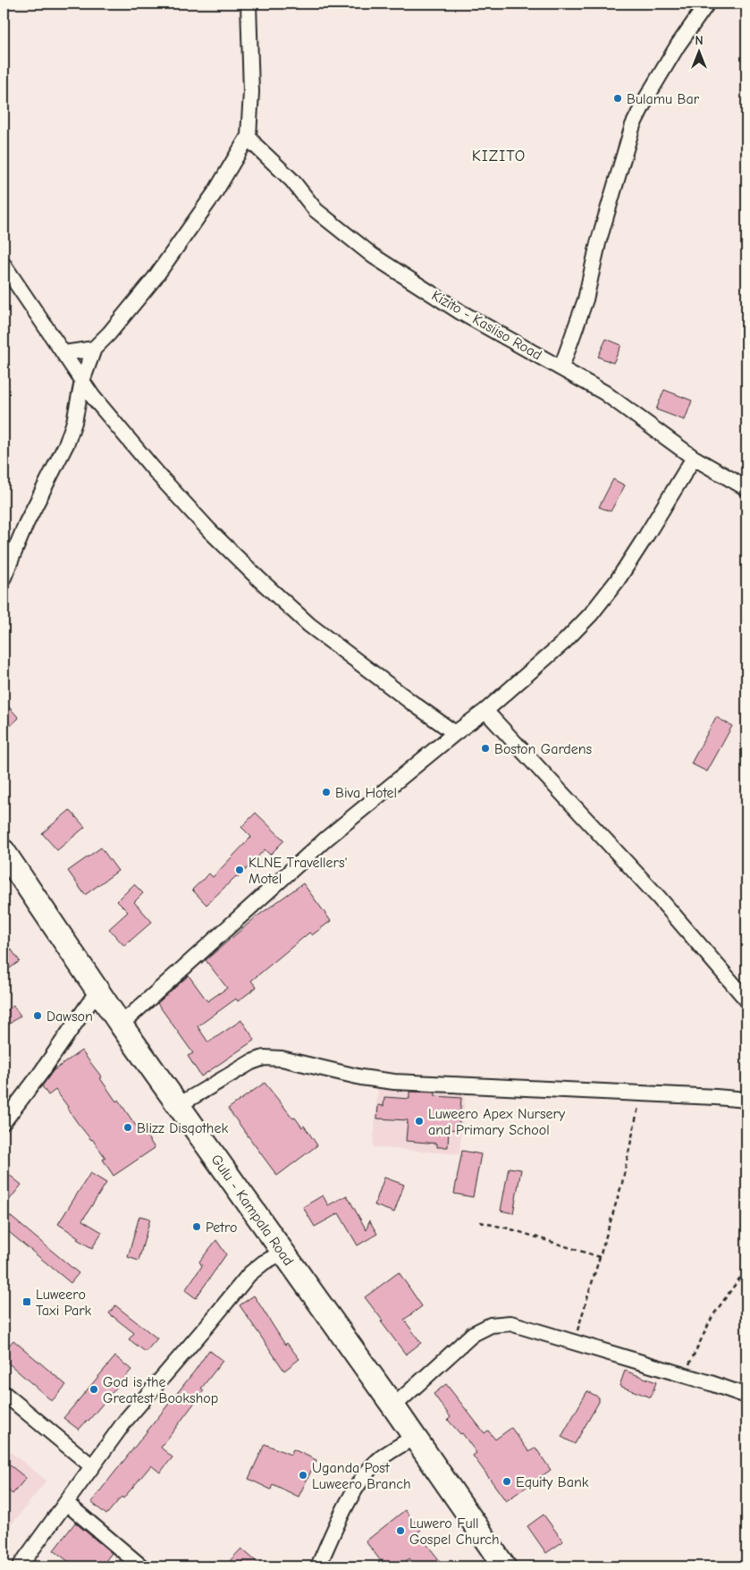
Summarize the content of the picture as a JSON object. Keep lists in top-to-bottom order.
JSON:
{
  "streets": {
    "main road": ["Gulu - Kampala Road"],
    "street": ["Kizito - Kasiiso Road"]
  },
  "districts": ["KIZITO"],
  "places": {
    "other": [
      "Bulamu Bar",
      "Boston Gardens",
      "Biva Hotel",
      "KLNE Travellers' Motel",
      "Dawson",
      "Luweero Apex Nursery and Primary School",
      "Blizz Disqothek",
      "Petro",
      "God is the Greatest Bookshop",
      "Uganda Post Luweero Branch",
      "Equity Bank",
      "Luwero Full Gospel Church"
    ],
    "transit": ["Luweero Taxi Park"]
  },
  "north": "top"
}
